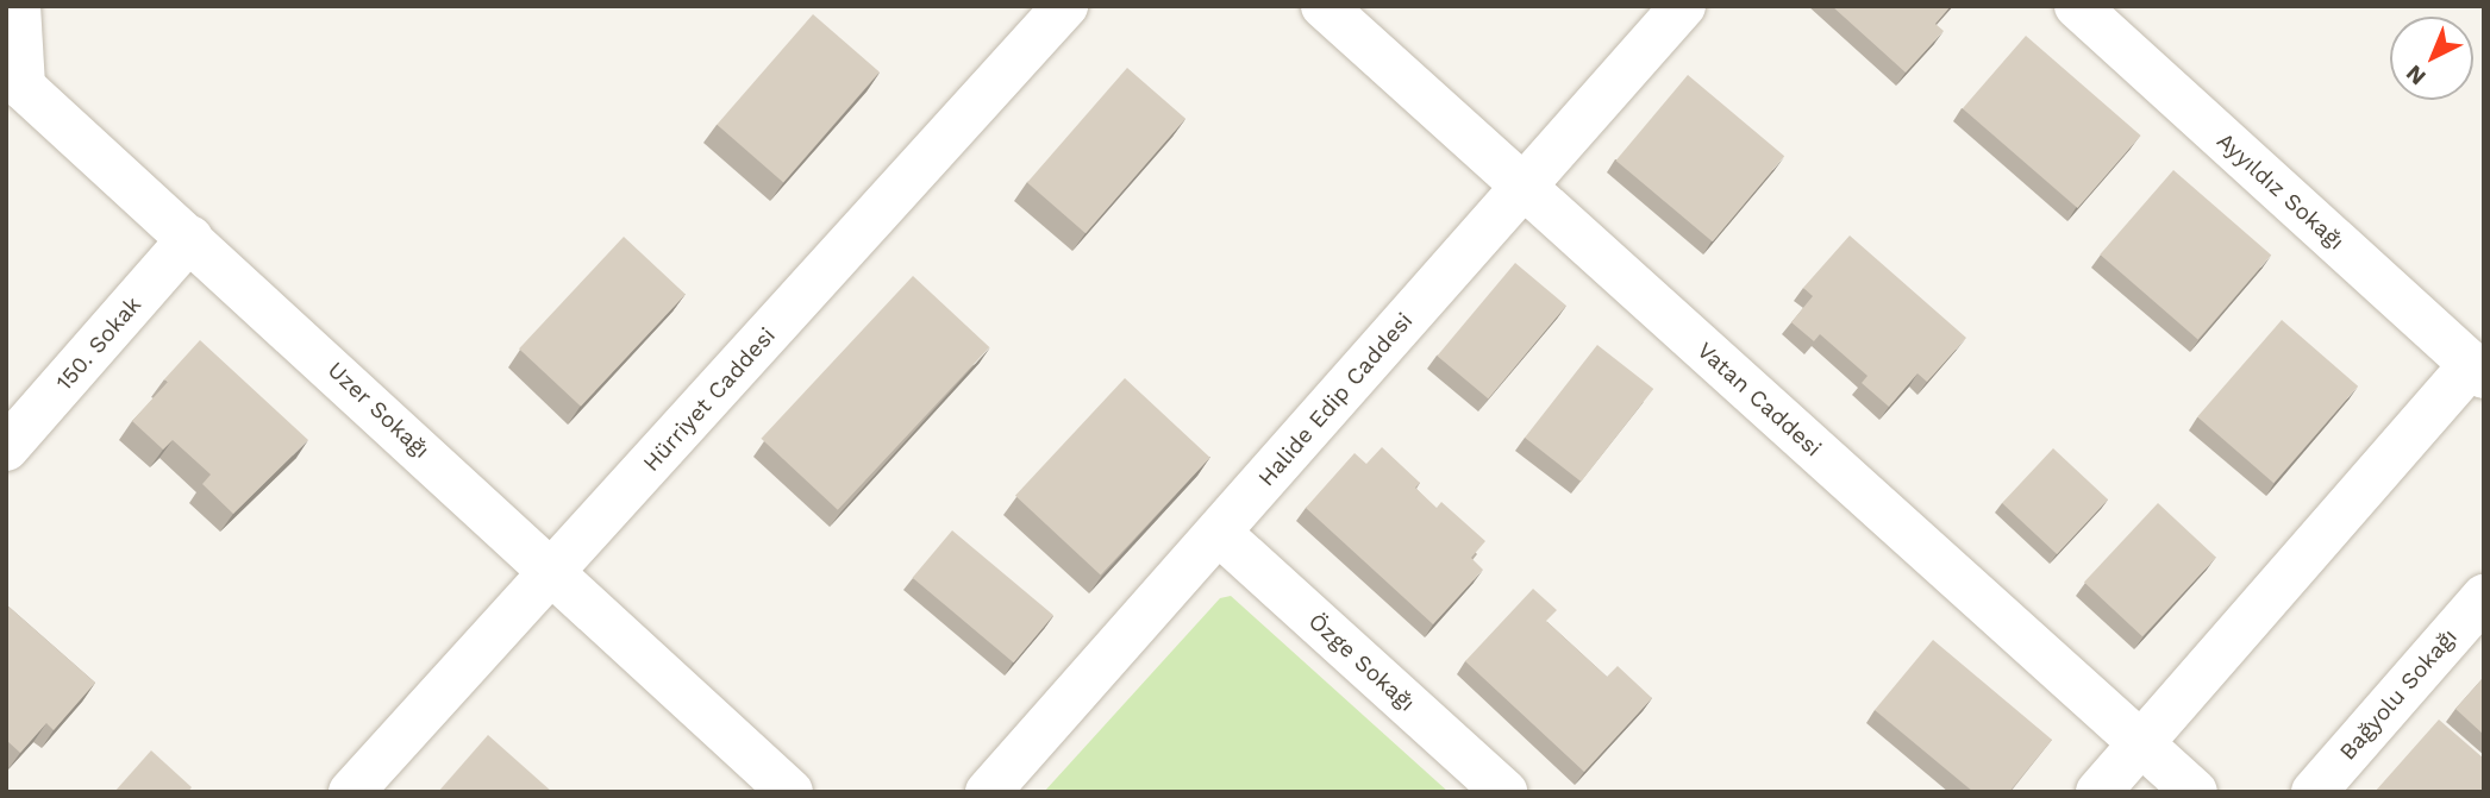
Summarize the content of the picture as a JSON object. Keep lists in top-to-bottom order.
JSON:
{
  "streets": {
    "street": [
      "Ayyıldız Sokağı",
      "150. Sokak",
      "Hürriyet Caddesi",
      "Halide Edip Caddesi",
      "Vatan Caddesi",
      "Uzer Sokağı",
      "Özge Sokağı",
      "Bağyolu Sokağı"
    ]
  },
  "crossings": [
    ["150. Sokak", "Uzer Sokağı"],
    ["Hürriyet Caddesi", "Uzer Sokağı"],
    ["Halide Edip Caddesi", "Vatan Caddesi"],
    ["Halide Edip Caddesi", "Özge Sokağı"]
  ],
  "north": "bottom left"
}
